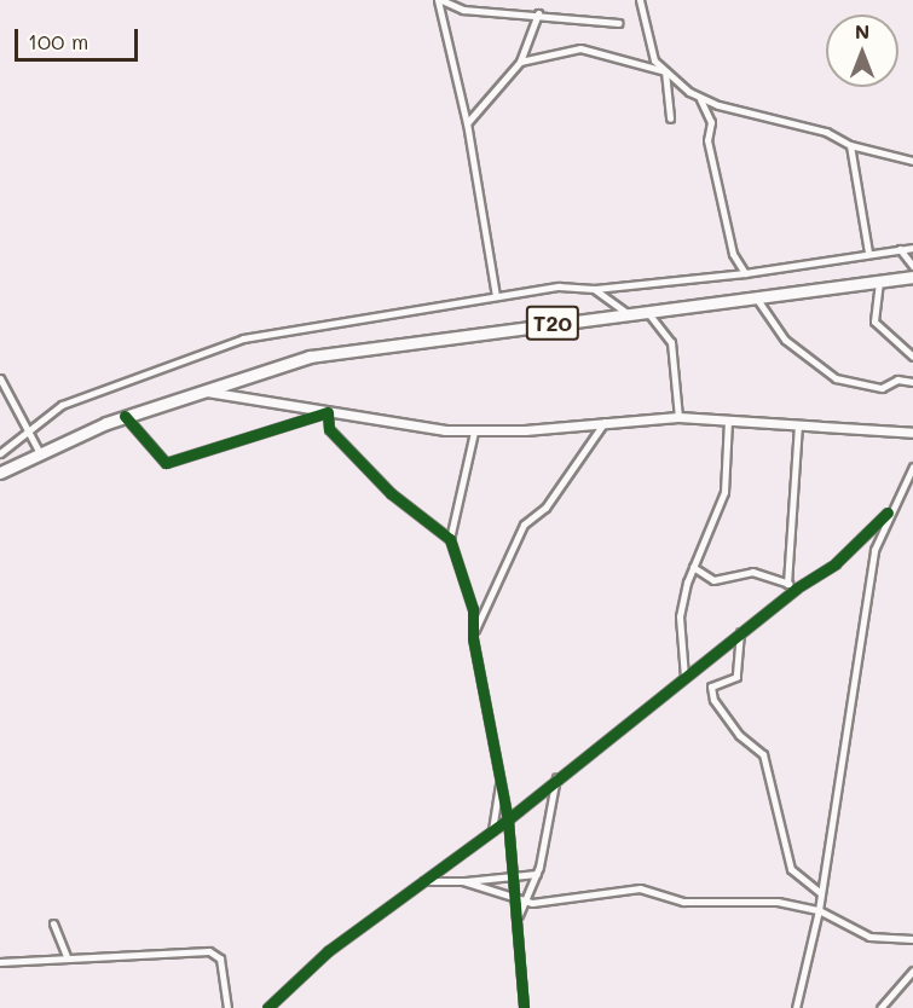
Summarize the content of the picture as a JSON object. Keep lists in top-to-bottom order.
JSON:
{
  "streets": {
    "main road": ["T20"]
  },
  "scale_bar": "100 m",
  "north": "top"
}
